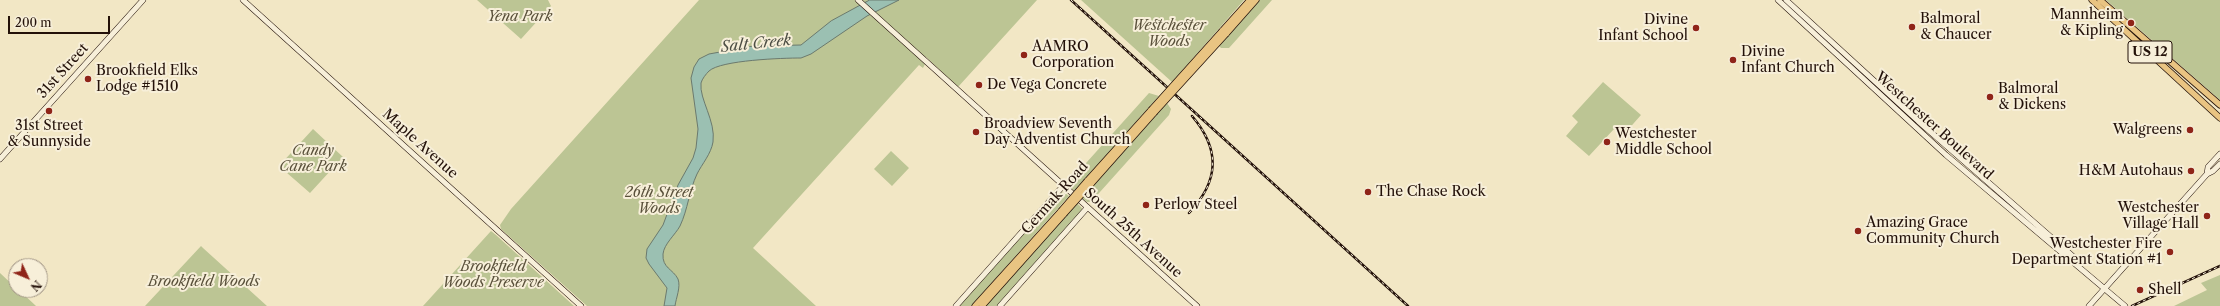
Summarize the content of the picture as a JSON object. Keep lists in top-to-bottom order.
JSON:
{
  "streets": {
    "main road": ["US 12", "Cermak Road"],
    "street": [
      "31st Street",
      "Westchester Boulevard",
      "Maple Avenue",
      "South 25th Avenue"
    ]
  },
  "water": ["Salt Creek"],
  "parks": [
    "Yena Park",
    "Westchester Woods",
    "Candy Cane Park",
    "26th Street Woods",
    "Brookfield Woods Preserve",
    "Brookfield Woods"
  ],
  "places": [
    "Mannheim & Kipling",
    "Balmoral & Chaucer",
    "Divine Infant School",
    "AAMRO Corporation",
    "Divine Infant Church",
    "Brookfield Elks Lodge #1510",
    "De Vega Concrete",
    "Balmoral & Dickens",
    "31st Street & Sunnyside",
    "Walgreens",
    "Broadview Seventh Day Adventist Church",
    "Westchester Middle School",
    "H&M Autohaus",
    "The Chase Rock",
    "Perlow Steel",
    "Westchester Village Hall",
    "Amazing Grace Community Church",
    "Westchester Fire Department Station #1",
    "Shell"
  ],
  "scale_bar": "200 m",
  "north": "bottom right"
}
